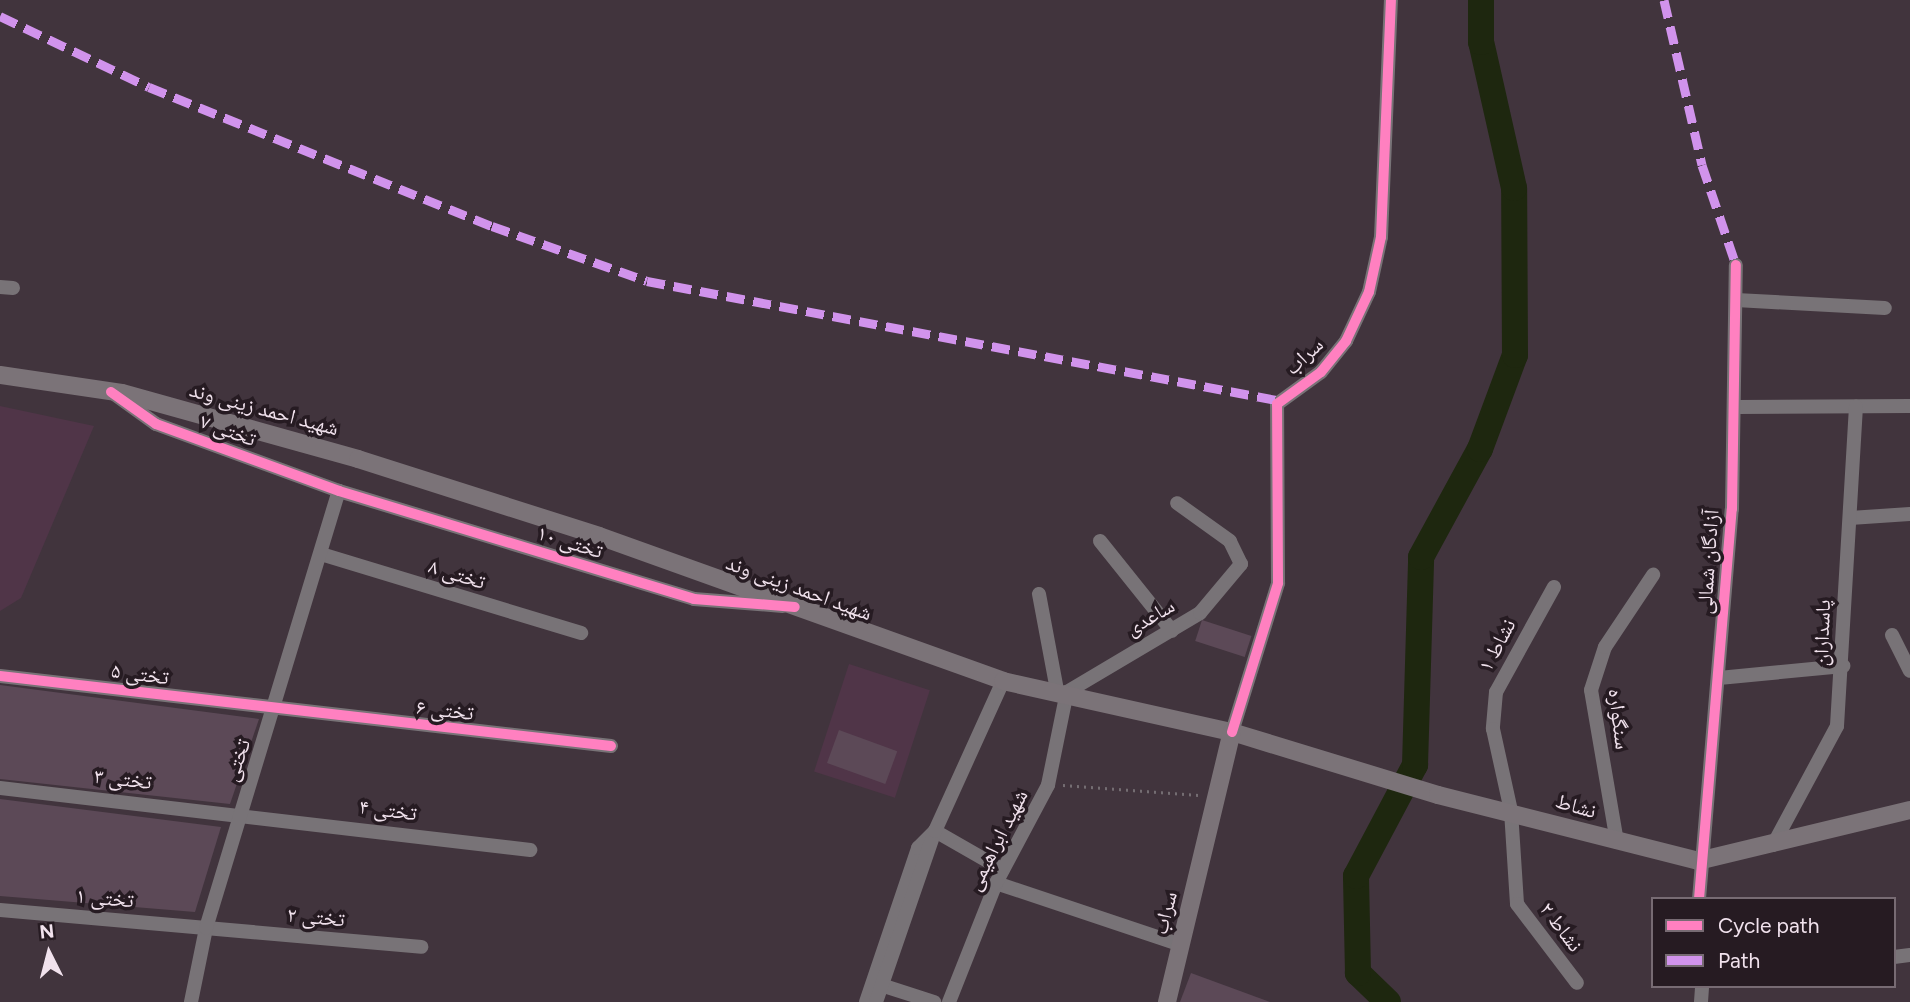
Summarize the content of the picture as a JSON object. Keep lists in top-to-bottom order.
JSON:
{
  "streets": {
    "main road": ["سراب", "شهید احمد زینی وند", "نشاط"],
    "street": [
      "تختی ۷",
      "تختی ۱۰",
      "آزادگان شمالی",
      "تختی ۸",
      "ساعدی",
      "پاسداران",
      "نشاط ۱",
      "تختی ۵",
      "تختی ۶",
      "سنگواره",
      "تختی",
      "تختی ۳",
      "تختی ۴",
      "شهید ابراهیمی",
      "تختی ۱",
      "تختی ۲",
      "نشاط ۲"
    ]
  },
  "crossings": [
    ["سراب", "شهید احمد زینی وند"],
    ["سراب", "نشاط"],
    ["شهید احمد زینی وند", "تختی ۷"],
    ["شهید احمد زینی وند", "تختی ۱۰"],
    ["شهید احمد زینی وند", "ساعدی"],
    ["شهید احمد زینی وند", "نشاط"],
    ["شهید احمد زینی وند", "شهید ابراهیمی"],
    ["تختی ۷", "تختی ۱۰"],
    ["تختی ۷", "تختی"],
    ["تختی ۱۰", "تختی"],
    ["آزادگان شمالی", "نشاط"],
    ["تختی ۸", "تختی"],
    ["ساعدی", "شهید ابراهیمی"],
    ["پاسداران", "نشاط"],
    ["نشاط ۱", "نشاط"],
    ["نشاط ۱", "نشاط ۲"],
    ["تختی ۵", "تختی ۶"],
    ["تختی ۵", "تختی"],
    ["تختی ۶", "تختی"],
    ["سنگواره", "نشاط"],
    ["تختی", "تختی ۳"],
    ["تختی", "تختی ۴"],
    ["تختی", "تختی ۱"],
    ["تختی", "تختی ۲"],
    ["تختی ۳", "تختی ۴"],
    ["نشاط", "نشاط ۲"],
    ["تختی ۱", "تختی ۲"]
  ],
  "legend": ["Cycle path", "Path"],
  "north": "top"
}
